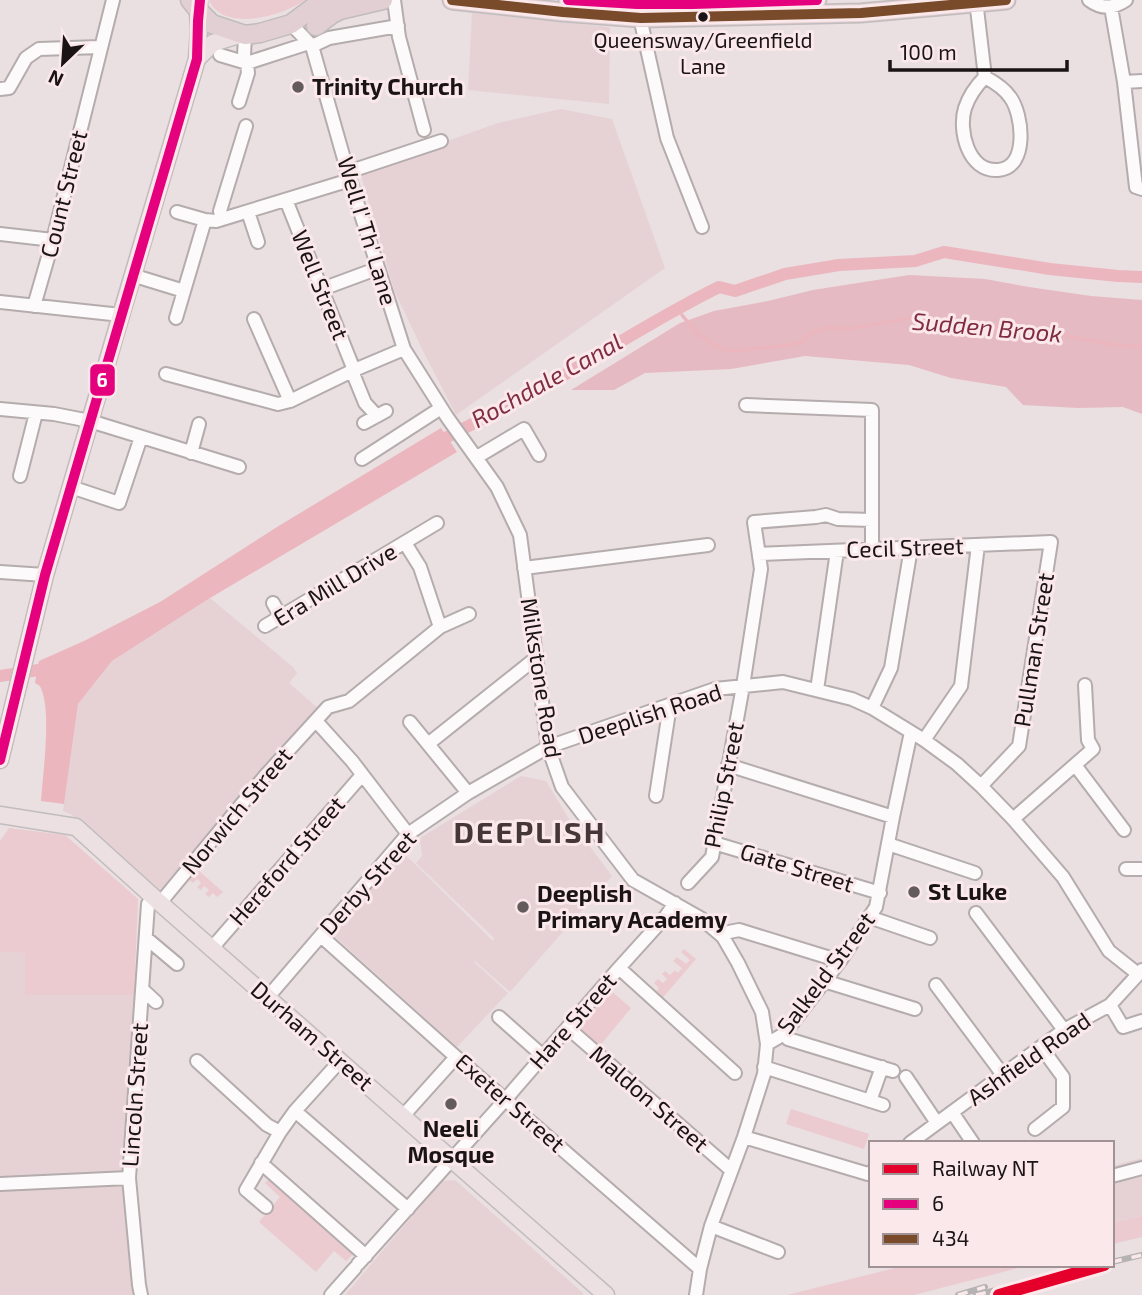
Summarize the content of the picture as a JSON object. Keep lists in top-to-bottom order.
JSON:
{
  "streets": {
    "main road": ["Durham Street"],
    "street": [
      "Count Street",
      "Well I' Th' Lane",
      "Well Street",
      "Cecil Street",
      "Era Mill Drive",
      "Pullman Street",
      "Milkstone Road",
      "Deeplish Road",
      "Philip Street",
      "Norwich Street",
      "Hereford Street",
      "Gate Street",
      "Derby Street",
      "Salkeld Street",
      "Hare Street",
      "Ashfield Road",
      "Lincoln Street",
      "Maldon Street",
      "Exeter Street"
    ]
  },
  "crossings": [
    ["Well I' Th' Lane", "Milkstone Road"],
    ["Cecil Street", "Pullman Street"],
    ["Cecil Street", "Philip Street"],
    ["Pullman Street", "Deeplish Road"],
    ["Milkstone Road", "Deeplish Road"],
    ["Milkstone Road", "Derby Street"],
    ["Milkstone Road", "Salkeld Street"],
    ["Milkstone Road", "Hare Street"],
    ["Milkstone Road", "Maldon Street"],
    ["Milkstone Road", "Exeter Street"],
    ["Deeplish Road", "Philip Street"],
    ["Deeplish Road", "Derby Street"],
    ["Deeplish Road", "Salkeld Street"],
    ["Deeplish Road", "Ashfield Road"],
    ["Philip Street", "Gate Street"],
    ["Norwich Street", "Durham Street"],
    ["Norwich Street", "Lincoln Street"],
    ["Hereford Street", "Durham Street"],
    ["Gate Street", "Salkeld Street"],
    ["Derby Street", "Exeter Street"],
    ["Hare Street", "Durham Street"],
    ["Hare Street", "Maldon Street"],
    ["Hare Street", "Exeter Street"],
    ["Durham Street", "Lincoln Street"]
  ],
  "districts": ["DEEPLISH"],
  "water": ["Sudden Brook", "Rochdale Canal"],
  "places": [
    "Queensway/Greenfield Lane",
    "Trinity Church",
    "St Luke",
    "Deeplish Primary Academy",
    "Neeli Mosque"
  ],
  "lines": ["transit line 6", "transit line 434", "rail line NT"],
  "legend": ["Railway NT", "6", "434"],
  "scale_bar": "100 m",
  "north": "bottom left"
}
